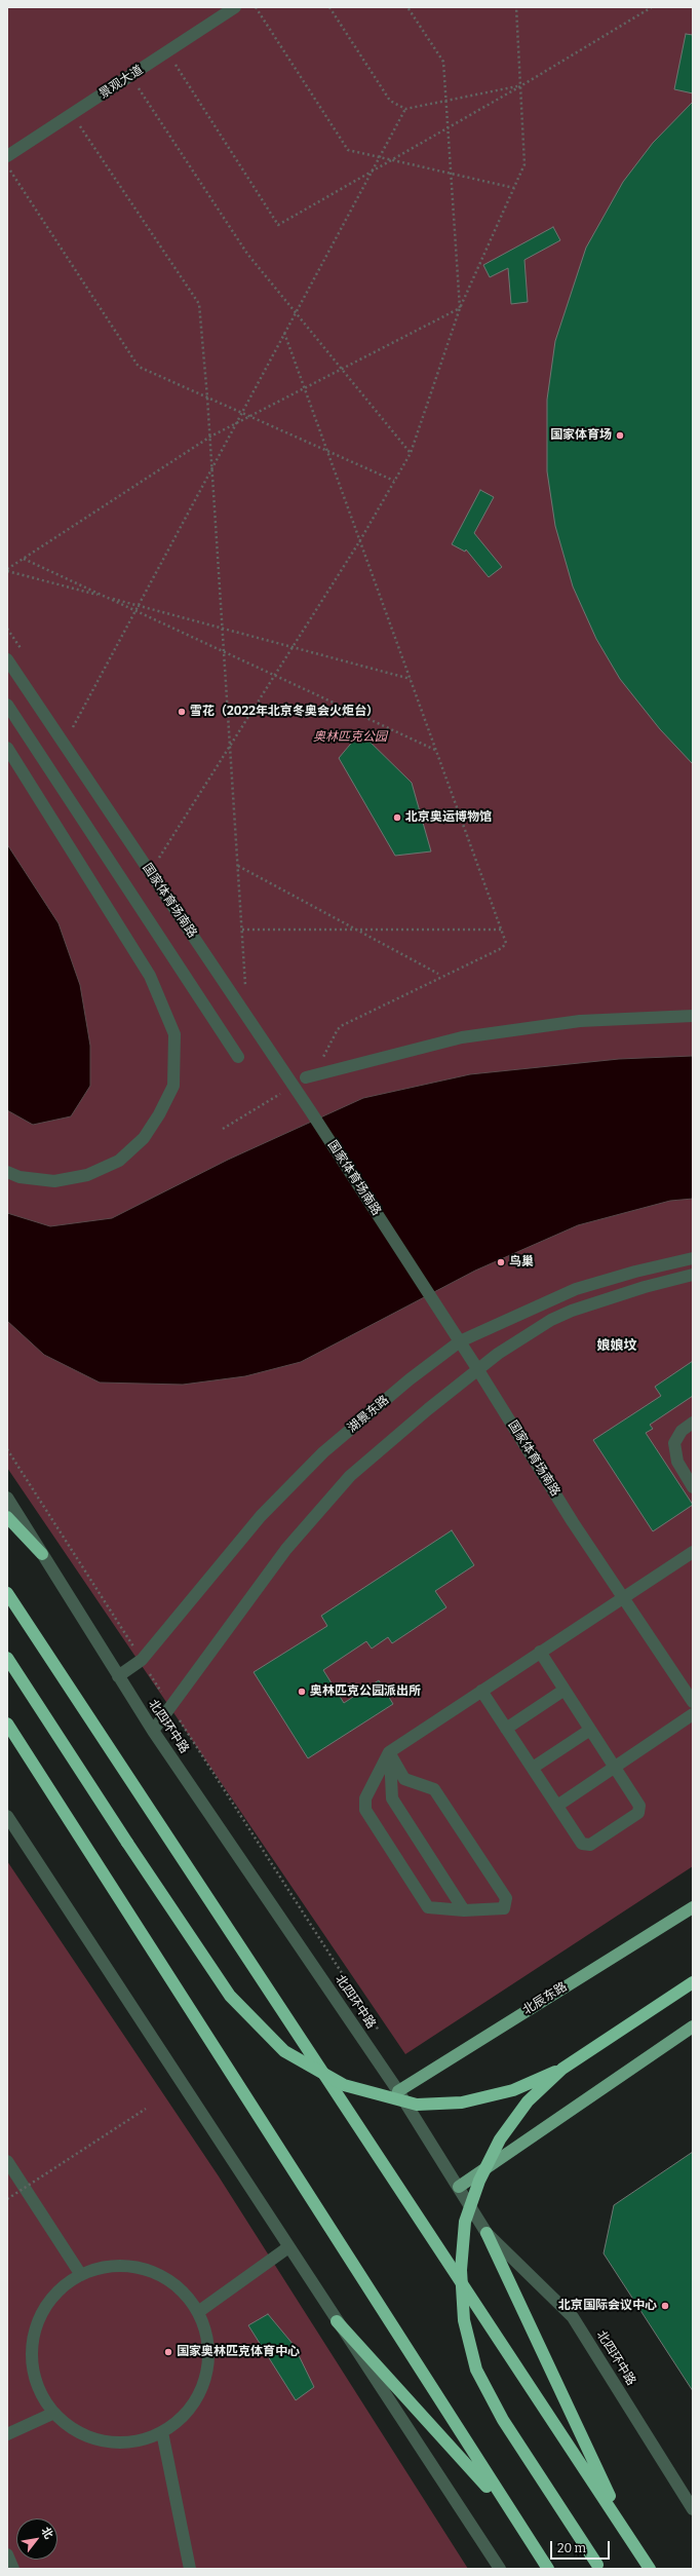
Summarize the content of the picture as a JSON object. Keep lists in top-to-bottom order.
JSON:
{
  "streets": {
    "main road": ["北辰东路"],
    "street": [
      "景观大道",
      "国家体育场南路",
      "湖景东路",
      "北四环中路"
    ]
  },
  "crossings": [
    ["国家体育场南路", "湖景东路"],
    ["湖景东路", "北四环中路"],
    ["北四环中路", "北辰东路"]
  ],
  "districts": ["娘娘坟"],
  "parks": ["奥林匹克公园"],
  "places": [
    "国家体育场",
    "雪花（2022年北京冬奥会火炬台）",
    "北京奥运博物馆",
    "鸟巢",
    "奥林匹克公园派出所",
    "北京国际会议中心",
    "国家奥林匹克体育中心"
  ],
  "scale_bar": "20 m",
  "north": "top right"
}
